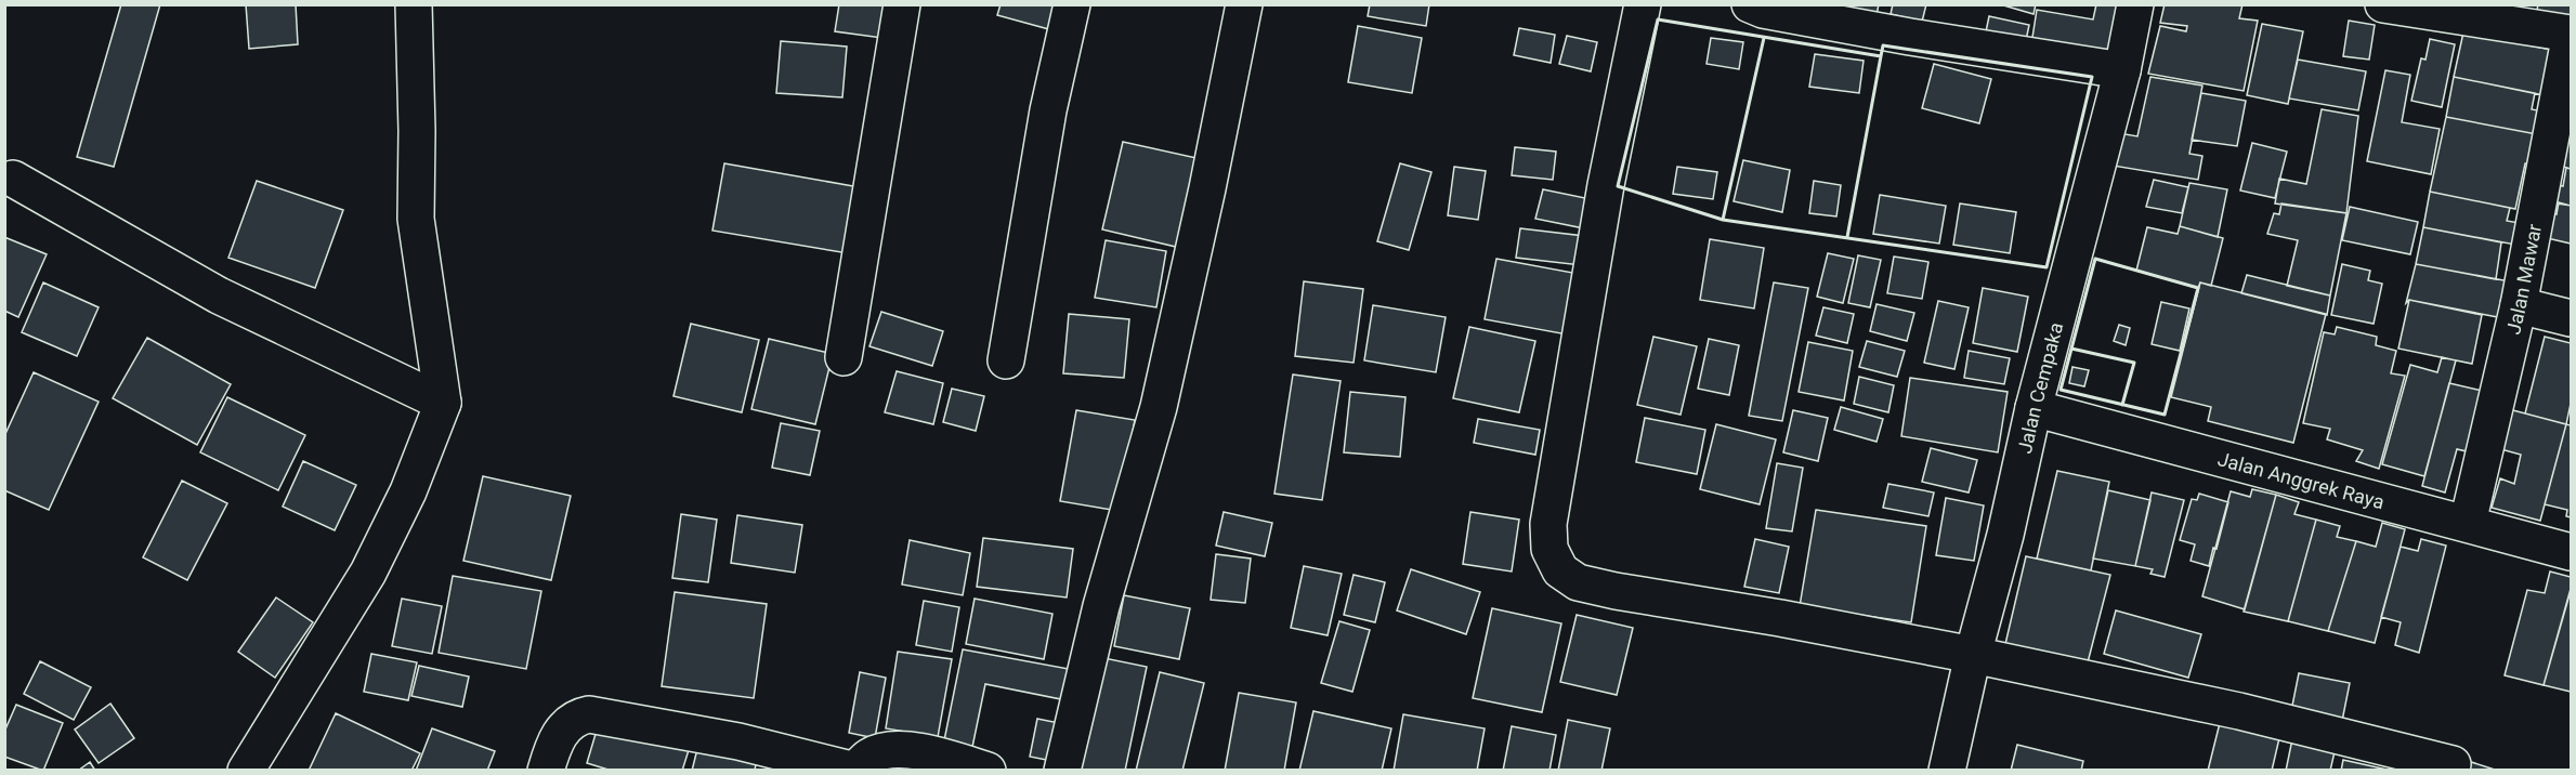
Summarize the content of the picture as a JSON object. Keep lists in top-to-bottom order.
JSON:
{
  "streets": {
    "street": ["Jalan Mawar", "Jalan Cempaka", "Jalan Anggrek Raya"]
  },
  "crossings": [
    ["Jalan Mawar", "Jalan Anggrek Raya"],
    ["Jalan Cempaka", "Jalan Anggrek Raya"]
  ]
}
